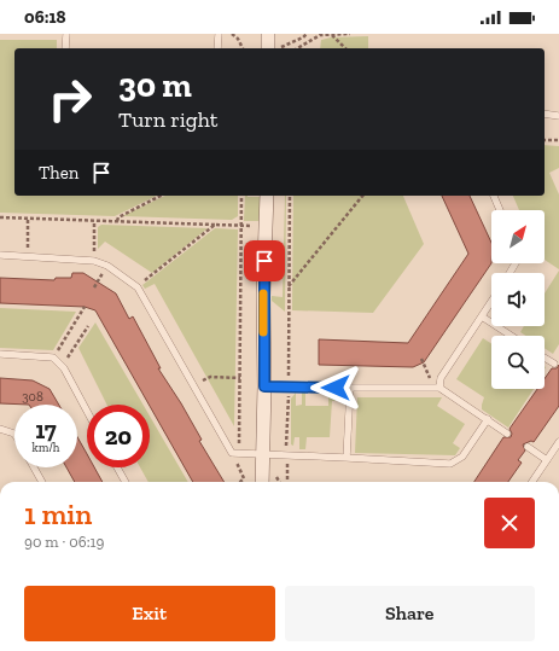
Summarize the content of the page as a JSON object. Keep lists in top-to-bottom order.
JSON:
{
  "house_numbers": ["308"],
  "north": "top right",
  "page": {
    "status": "06:18",
    "turn": ["30 m", "Turn right"],
    "then": "Then",
    "speed": "17 km/h",
    "limit": "20",
    "heading": ["1 min", "90 m · 06:19"],
    "buttons": ["Exit", "Share"]
  }
}
